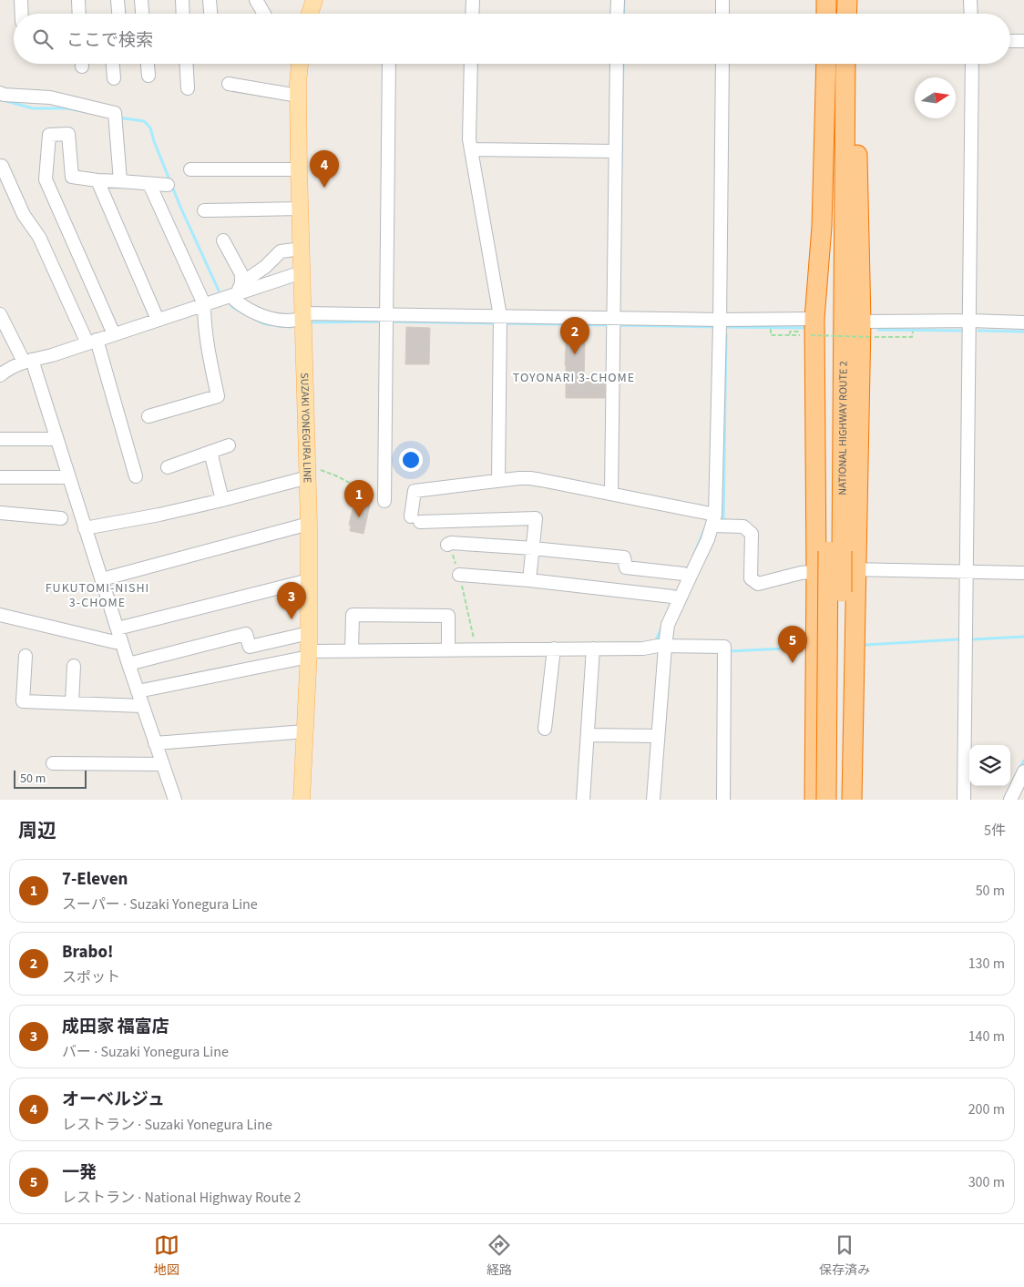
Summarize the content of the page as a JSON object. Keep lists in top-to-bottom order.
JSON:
{
  "streets": {
    "highway": ["NATIONAL HIGHWAY ROUTE 2"],
    "main road": ["SUZAKI YONEGURA LINE"]
  },
  "districts": ["TOYONARI 3-CHOME", "FUKUTOMI-NISHI 3-CHOME"],
  "scale_bar": "50 m",
  "north": "right",
  "page": {
    "search": "ここで検索",
    "pins": [
      "4",
      "2",
      "1",
      "3",
      "5"
    ],
    "scale": "50 m",
    "heading": ["周辺", "5件"],
    "list": [
      {
        "mark": "1",
        "name": "7-Eleven",
        "note": "スーパー · Suzaki Yonegura Line",
        "value": "50 m"
      },
      {
        "mark": "2",
        "name": "Brabo!",
        "note": "スポット",
        "value": "130 m"
      },
      {
        "mark": "3",
        "name": "成田家 福富店",
        "note": "バー · Suzaki Yonegura Line",
        "value": "140 m"
      },
      {
        "mark": "4",
        "name": "オーベルジュ",
        "note": "レストラン · Suzaki Yonegura Line",
        "value": "200 m"
      },
      {
        "mark": "5",
        "name": "一発",
        "note": "レストラン · National Highway Route 2",
        "value": "300 m"
      }
    ],
    "nav": ["地図", "経路", "保存済み"]
  }
}
